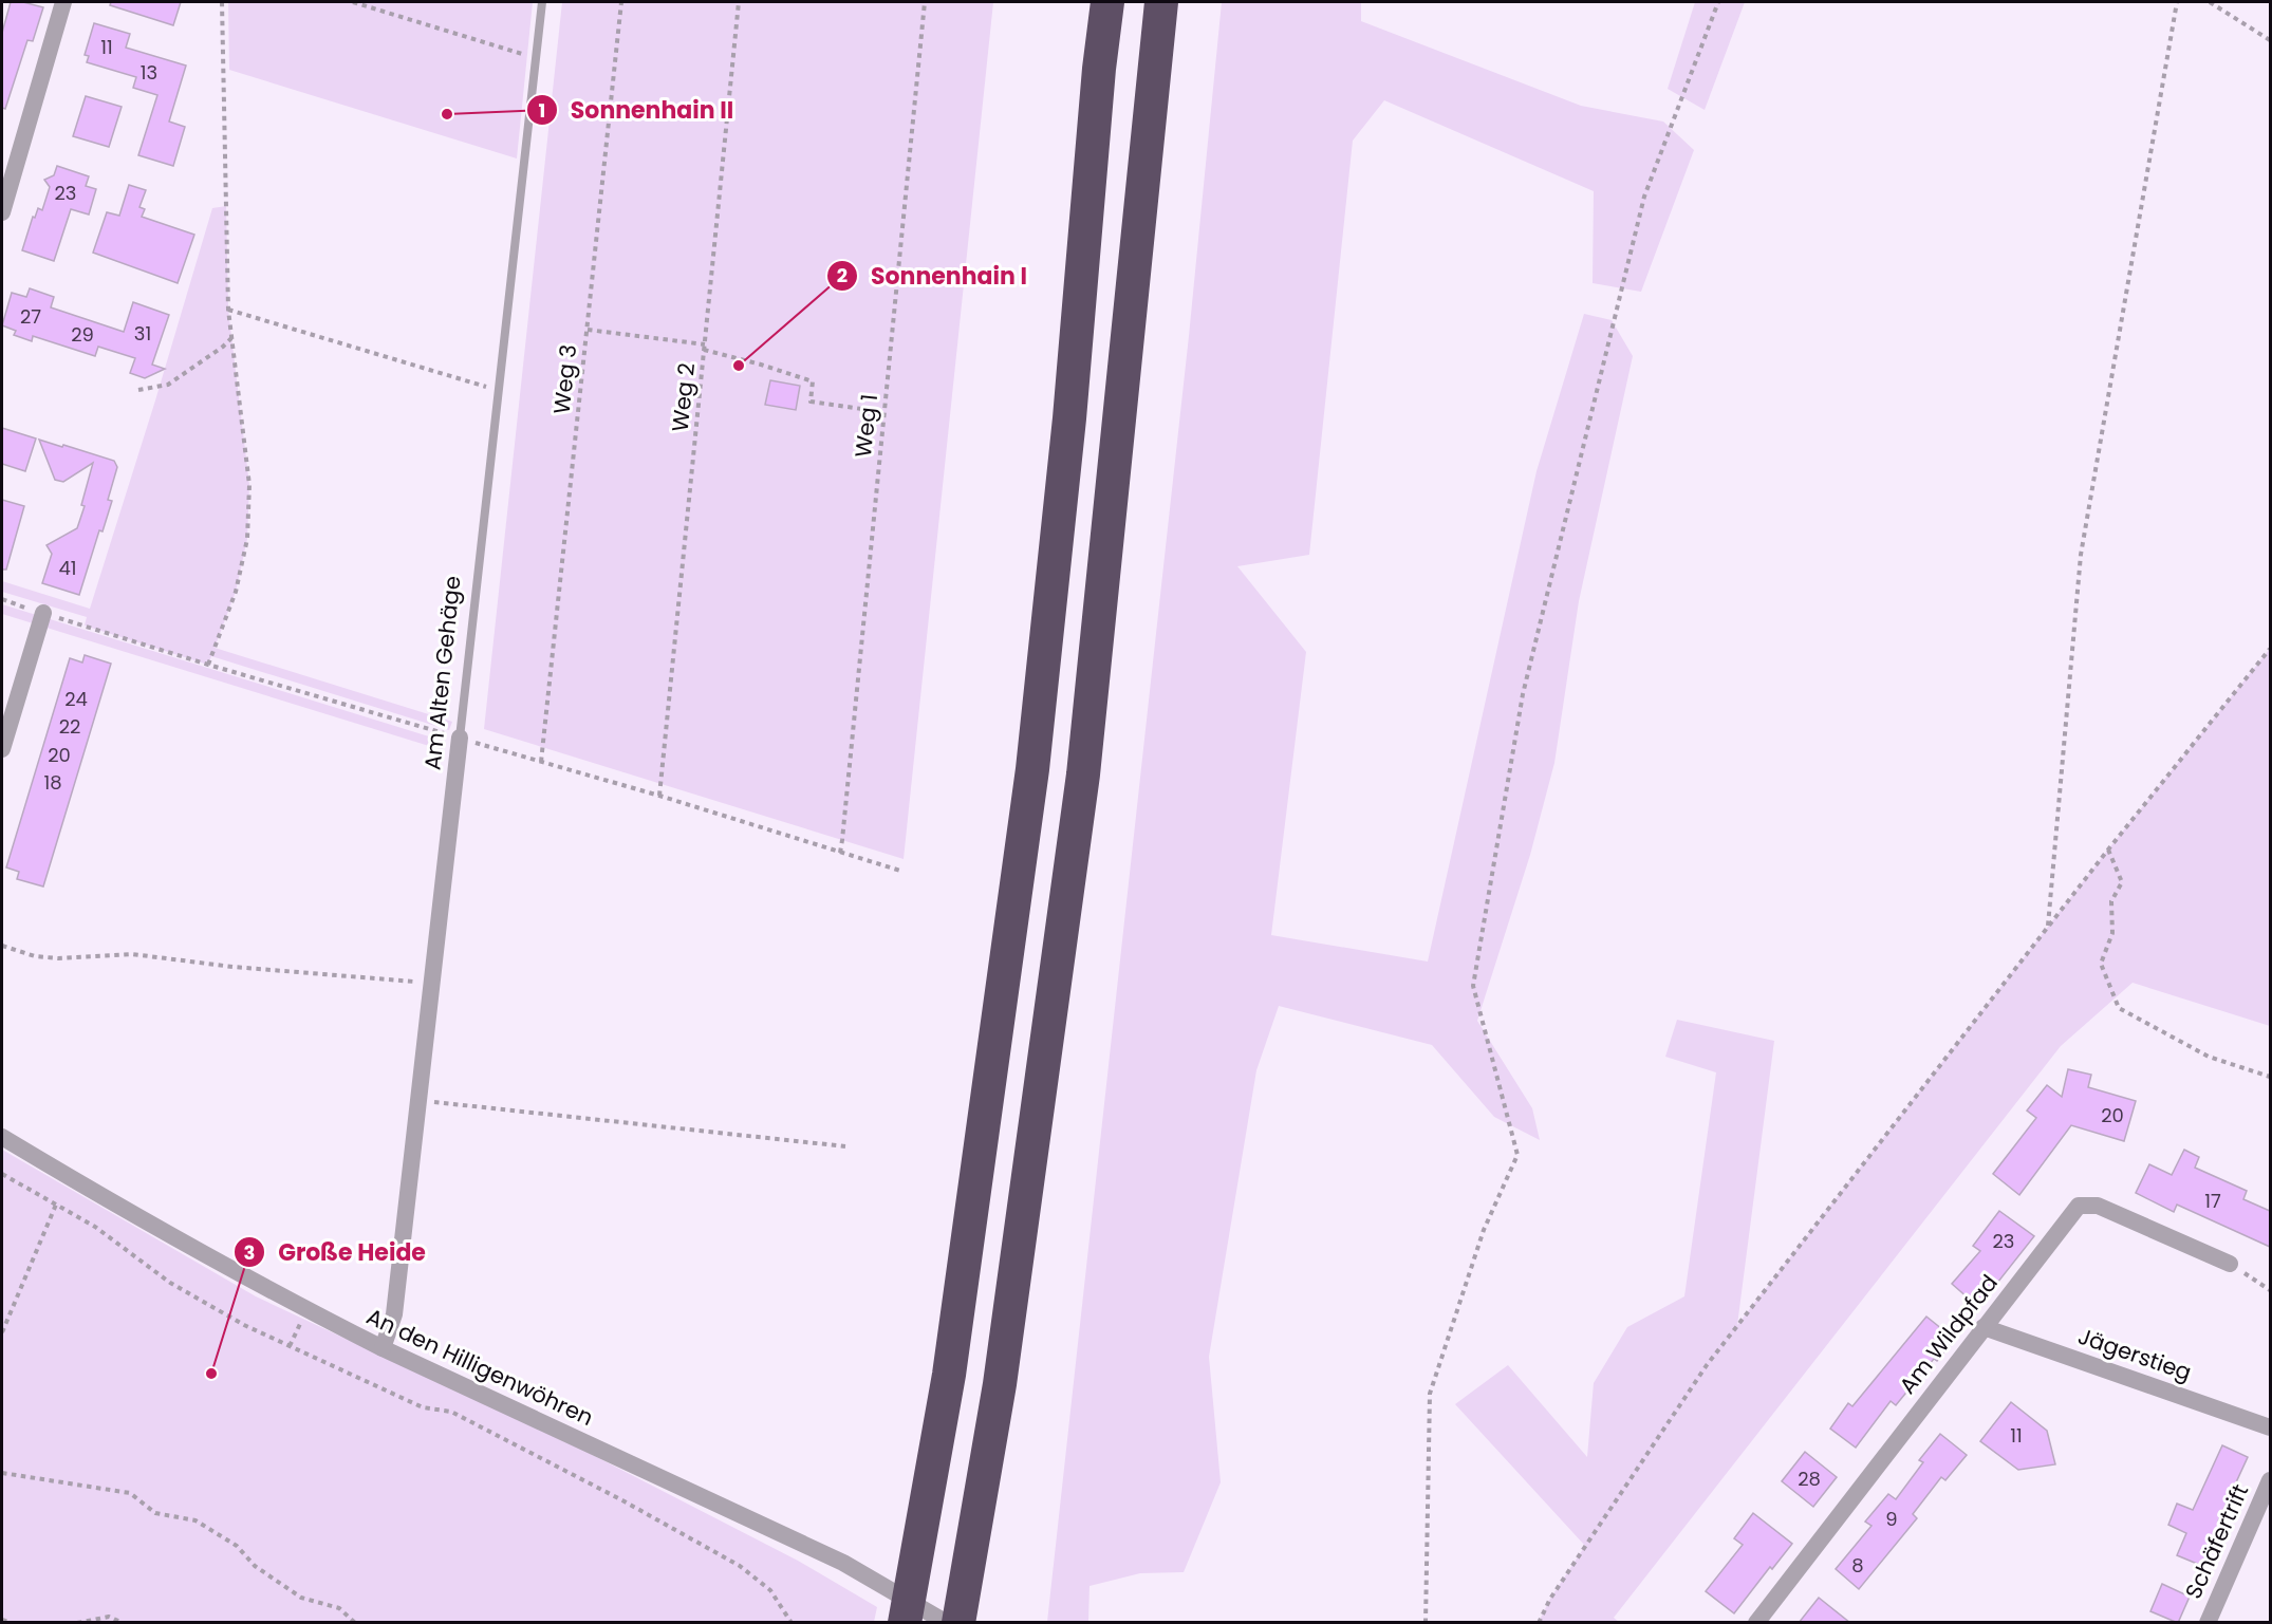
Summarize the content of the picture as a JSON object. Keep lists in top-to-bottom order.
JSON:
{
  "streets": {
    "street": [
      "Am Alten Gehäge",
      "Am Wildpfad",
      "Jägerstieg",
      "An den Hilligenwöhren",
      "Schäfertrift"
    ],
    "path": ["Weg 3", "Weg 2", "Weg 1"]
  },
  "crossings": [
    ["Am Alten Gehäge", "An den Hilligenwöhren"],
    ["Am Wildpfad", "Jägerstieg"]
  ],
  "places": ["Sonnenhain II", "Sonnenhain I", "Große Heide"],
  "house_numbers": [
    "11",
    "13",
    "23",
    "27",
    "31",
    "29",
    "41",
    "24",
    "22",
    "20",
    "18",
    "20",
    "17",
    "23",
    "11",
    "28",
    "9",
    "8"
  ]
}
